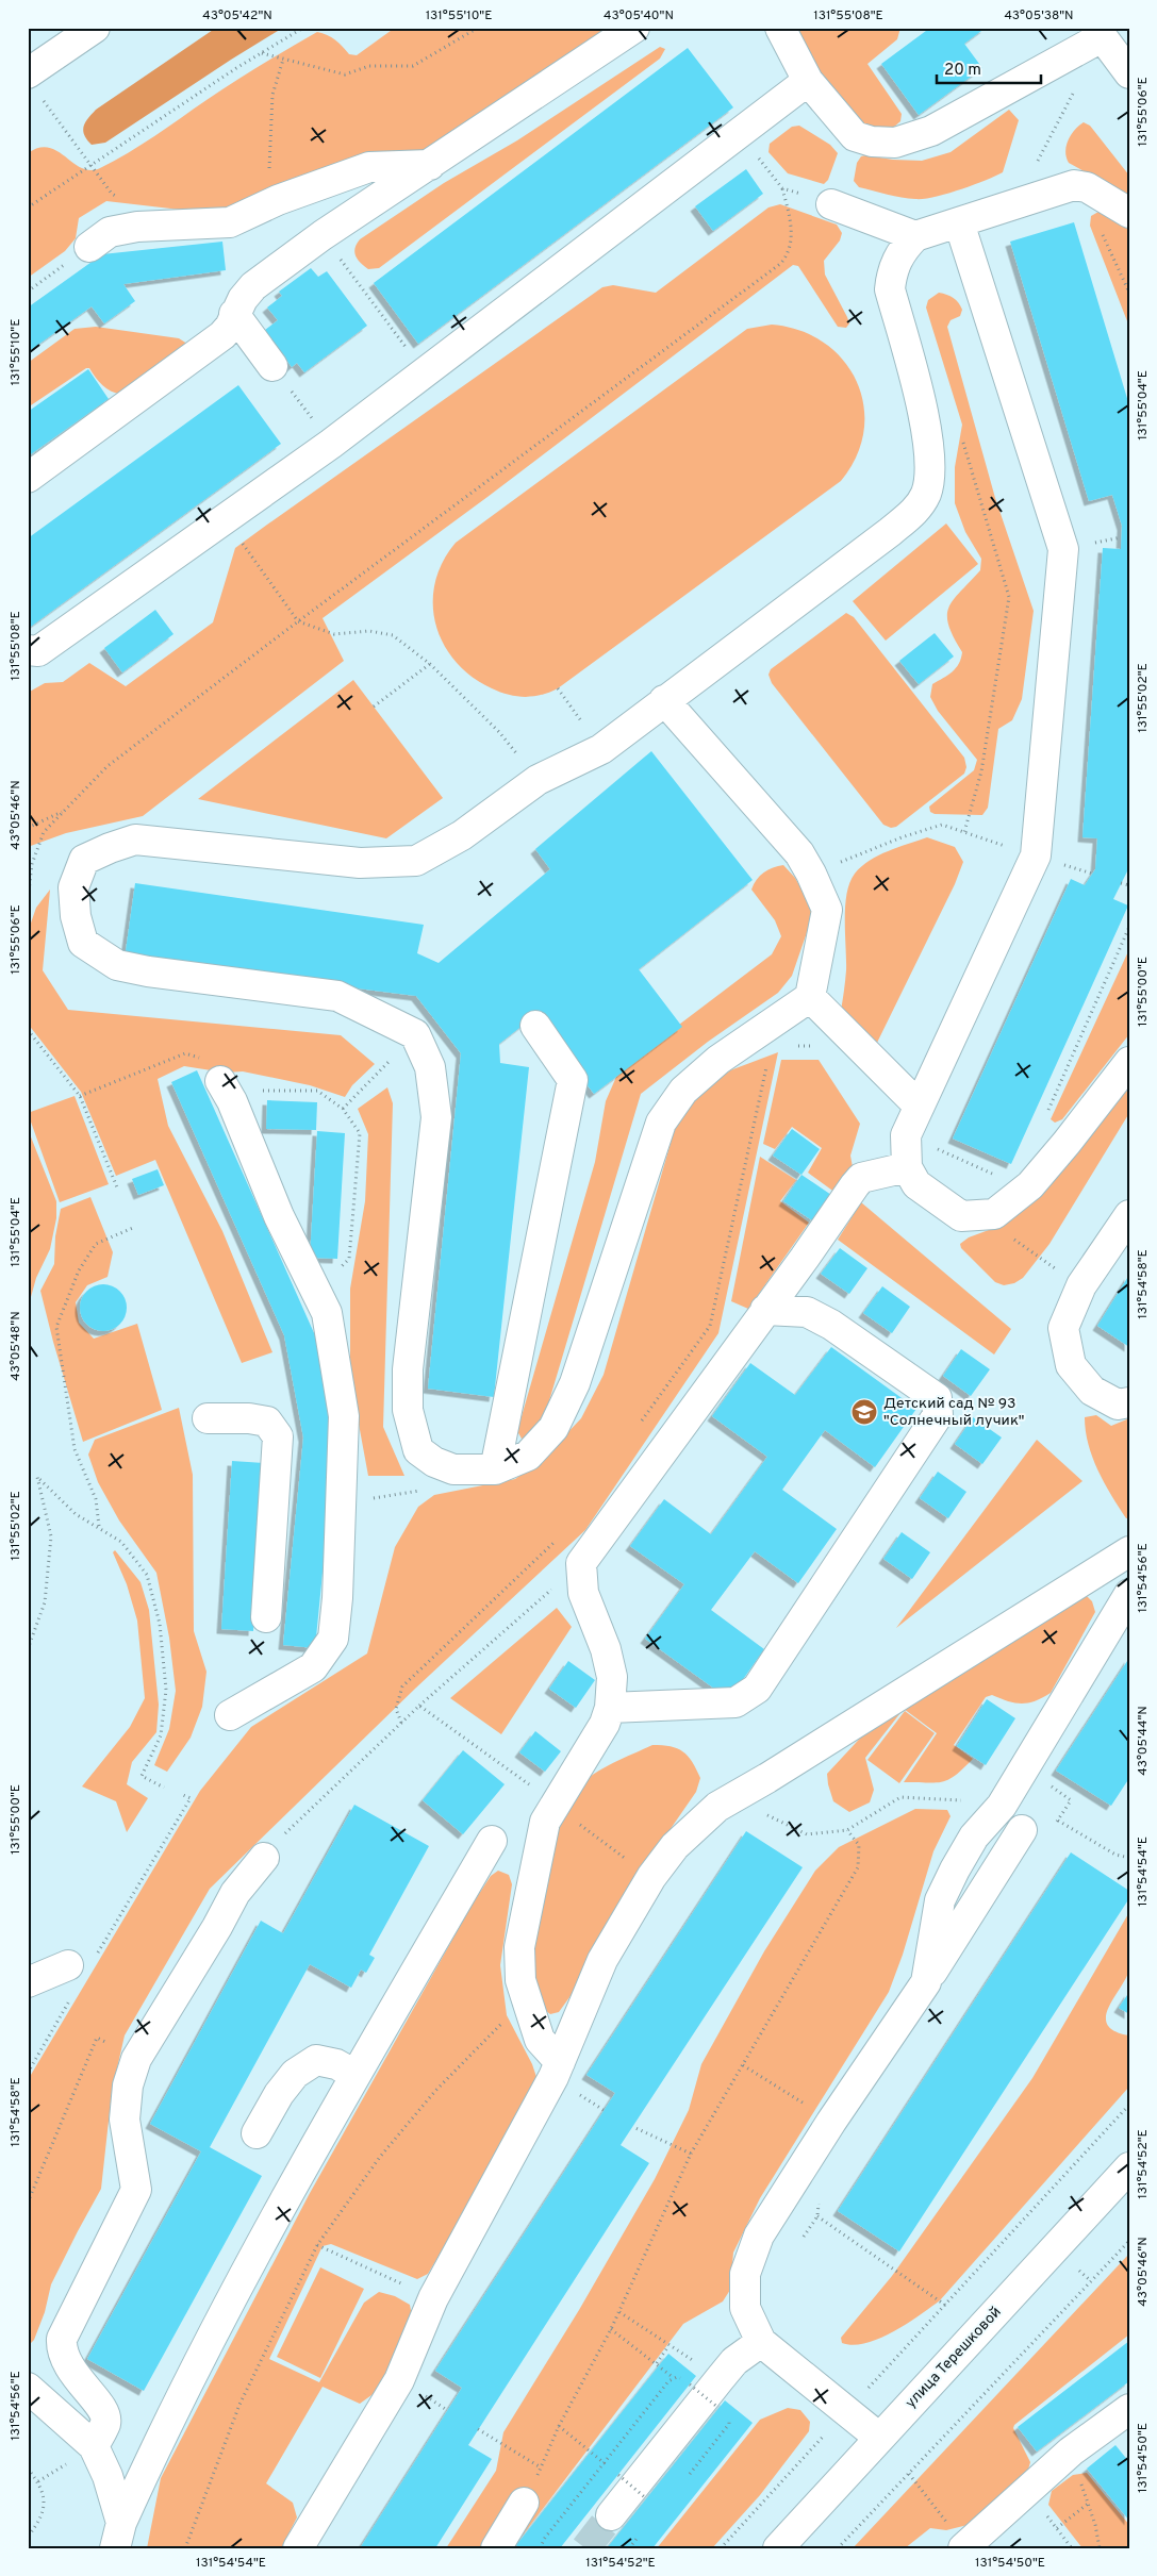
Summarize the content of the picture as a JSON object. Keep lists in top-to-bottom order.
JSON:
{
  "streets": {
    "main road": ["улица Терешковой"]
  },
  "places": {
    "school or university": ["Детский сад № 93 \"Солнечный лучик\""]
  },
  "scale_bar": "20 m",
  "coordinates": [
    "43°05'42\"N",
    "131°55'10\"E",
    "43°05'40\"N",
    "131°55'08\"E",
    "43°05'38\"N",
    "131°55'06\"E",
    "131°55'04\"E",
    "131°55'02\"E",
    "43°05'46\"N",
    "131°55'00\"E",
    "131°54'58\"E",
    "43°05'48\"N",
    "131°54'56\"E",
    "43°05'44\"N",
    "131°54'54\"E",
    "131°54'52\"E",
    "131°54'50\"E"
  ]
}
